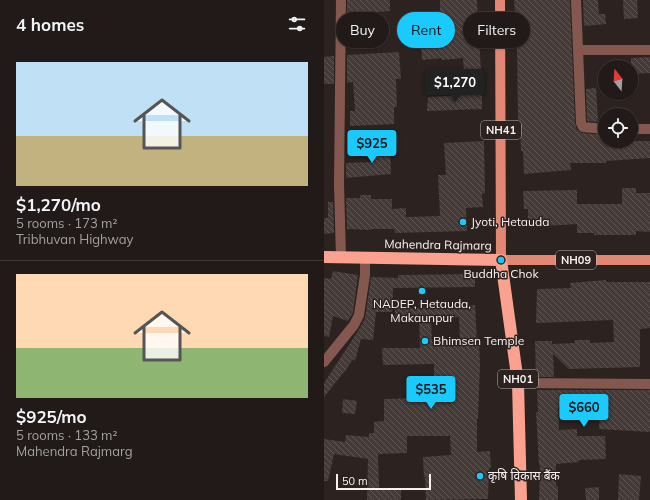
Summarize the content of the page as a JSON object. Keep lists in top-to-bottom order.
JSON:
{
  "streets": {
    "highway": ["Mahendra Rajmarg", "NH01"],
    "main road": ["NH41", "NH09"]
  },
  "crossings": [
    ["NH41", "Mahendra Rajmarg"],
    ["NH41", "NH09"],
    ["Mahendra Rajmarg", "NH09"]
  ],
  "places": [
    "Jyoti, Hetauda",
    "Buddha Chok",
    "NADEP, Hetauda, Makaunpur",
    "Bhimsen Temple",
    "कृषि विकास बैंक"
  ],
  "scale_bar": "50 m",
  "north": "top",
  "page": {
    "heading": "4 homes",
    "chip": ["Buy", "Rent", "Filters"],
    "list": [
      {
        "name": "$1,270/mo",
        "note": "5 rooms · 173 m² · Tribhuvan Highway"
      },
      {
        "name": "$925/mo",
        "note": "5 rooms · 133 m² · Mahendra Rajmarg"
      }
    ],
    "price": [
      "$1,270",
      "$925",
      "$535",
      "$660"
    ],
    "scale": "50 m"
  }
}
